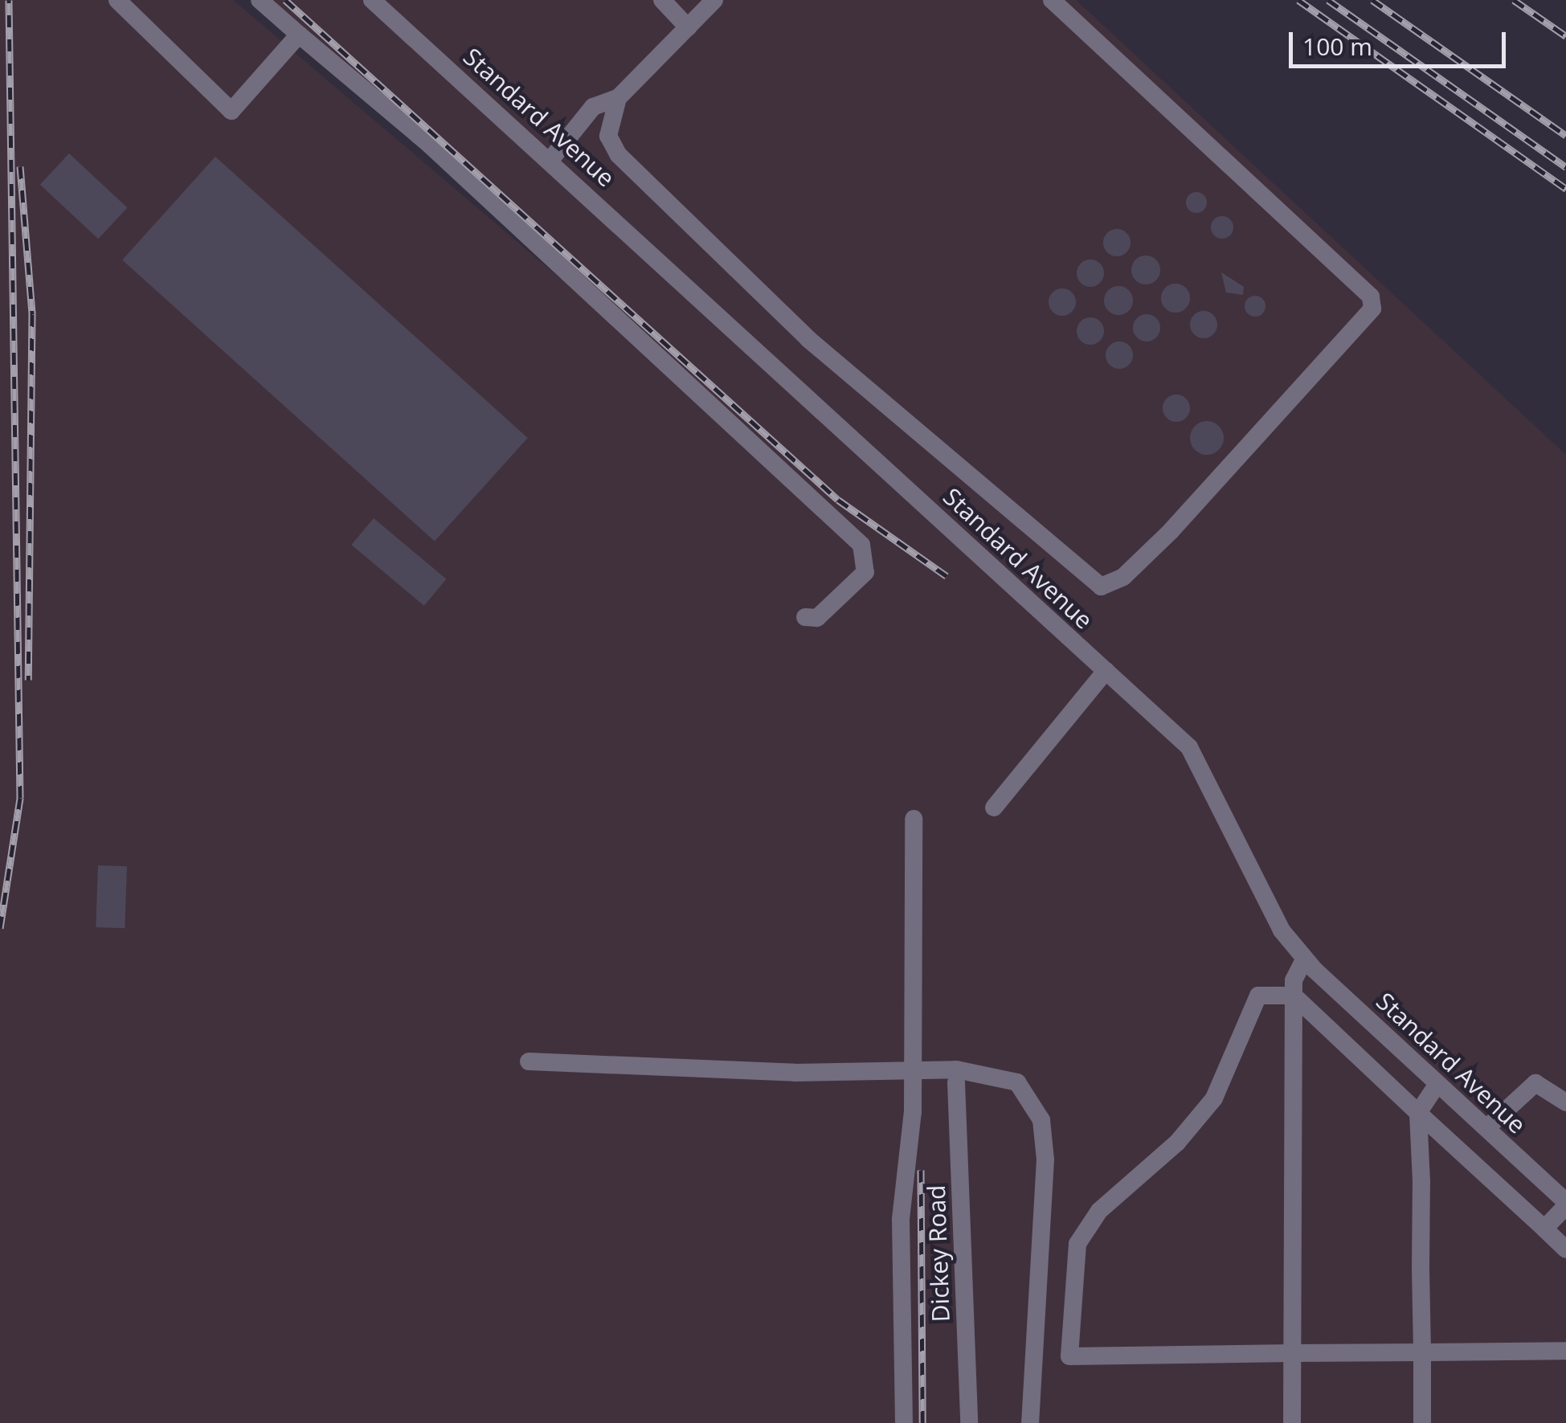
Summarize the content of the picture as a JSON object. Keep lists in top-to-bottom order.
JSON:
{
  "streets": {
    "street": ["Standard Avenue", "Dickey Road"]
  },
  "scale_bar": "100 m"
}
